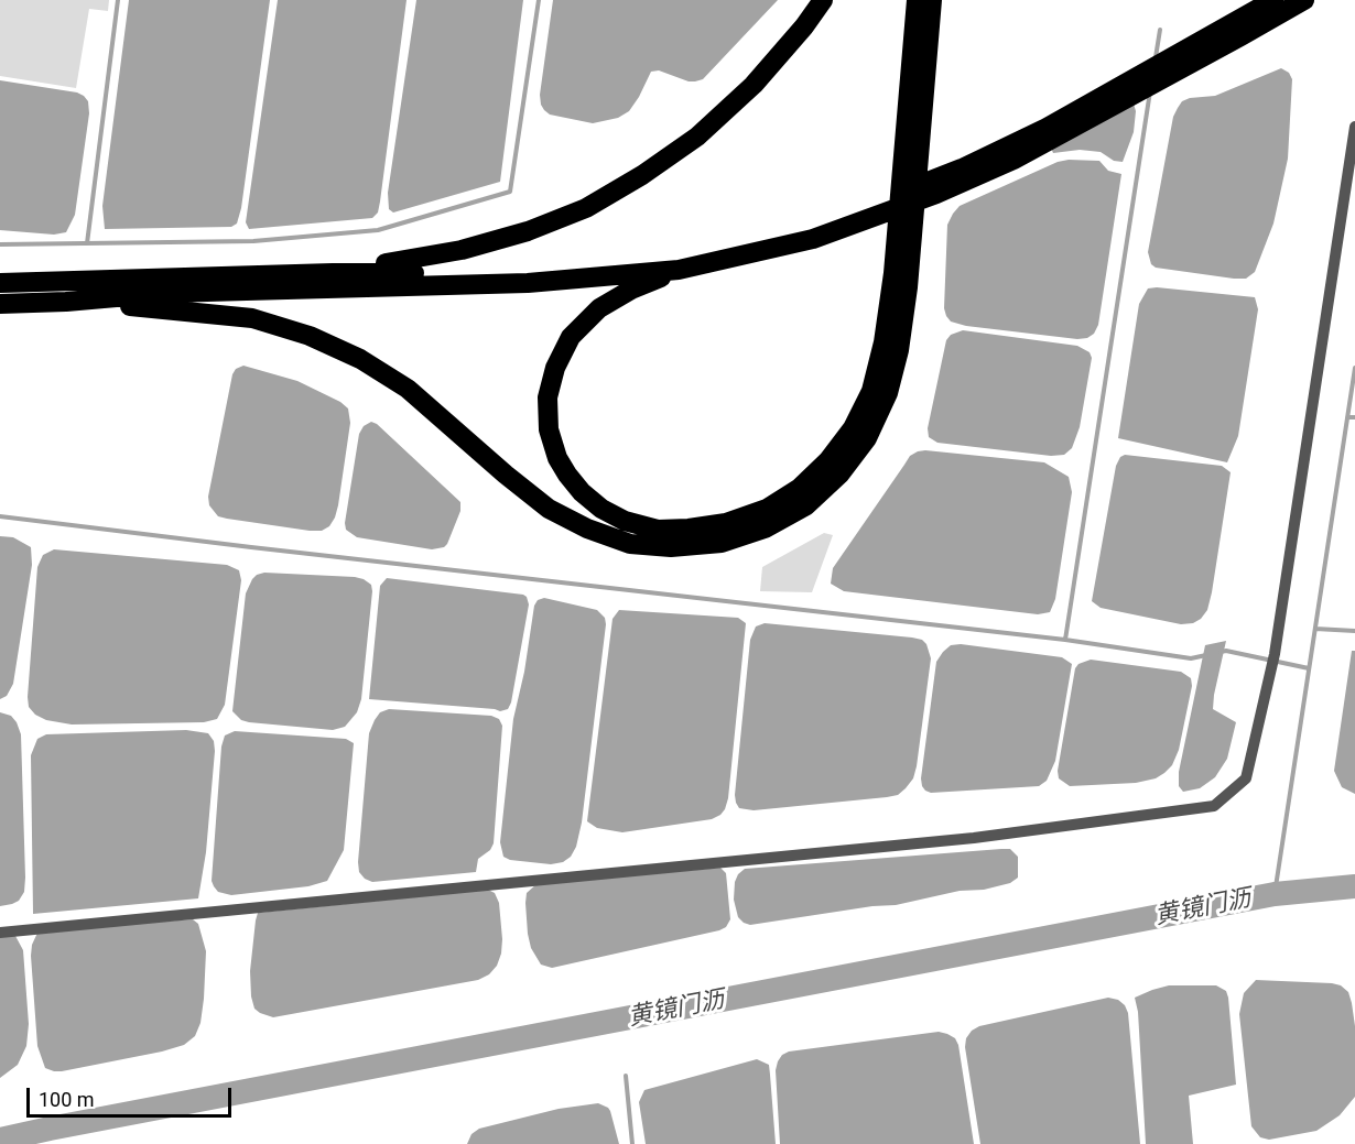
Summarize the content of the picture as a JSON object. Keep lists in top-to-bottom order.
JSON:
{
  "water": ["黄镜门沥"],
  "scale_bar": "100 m"
}
